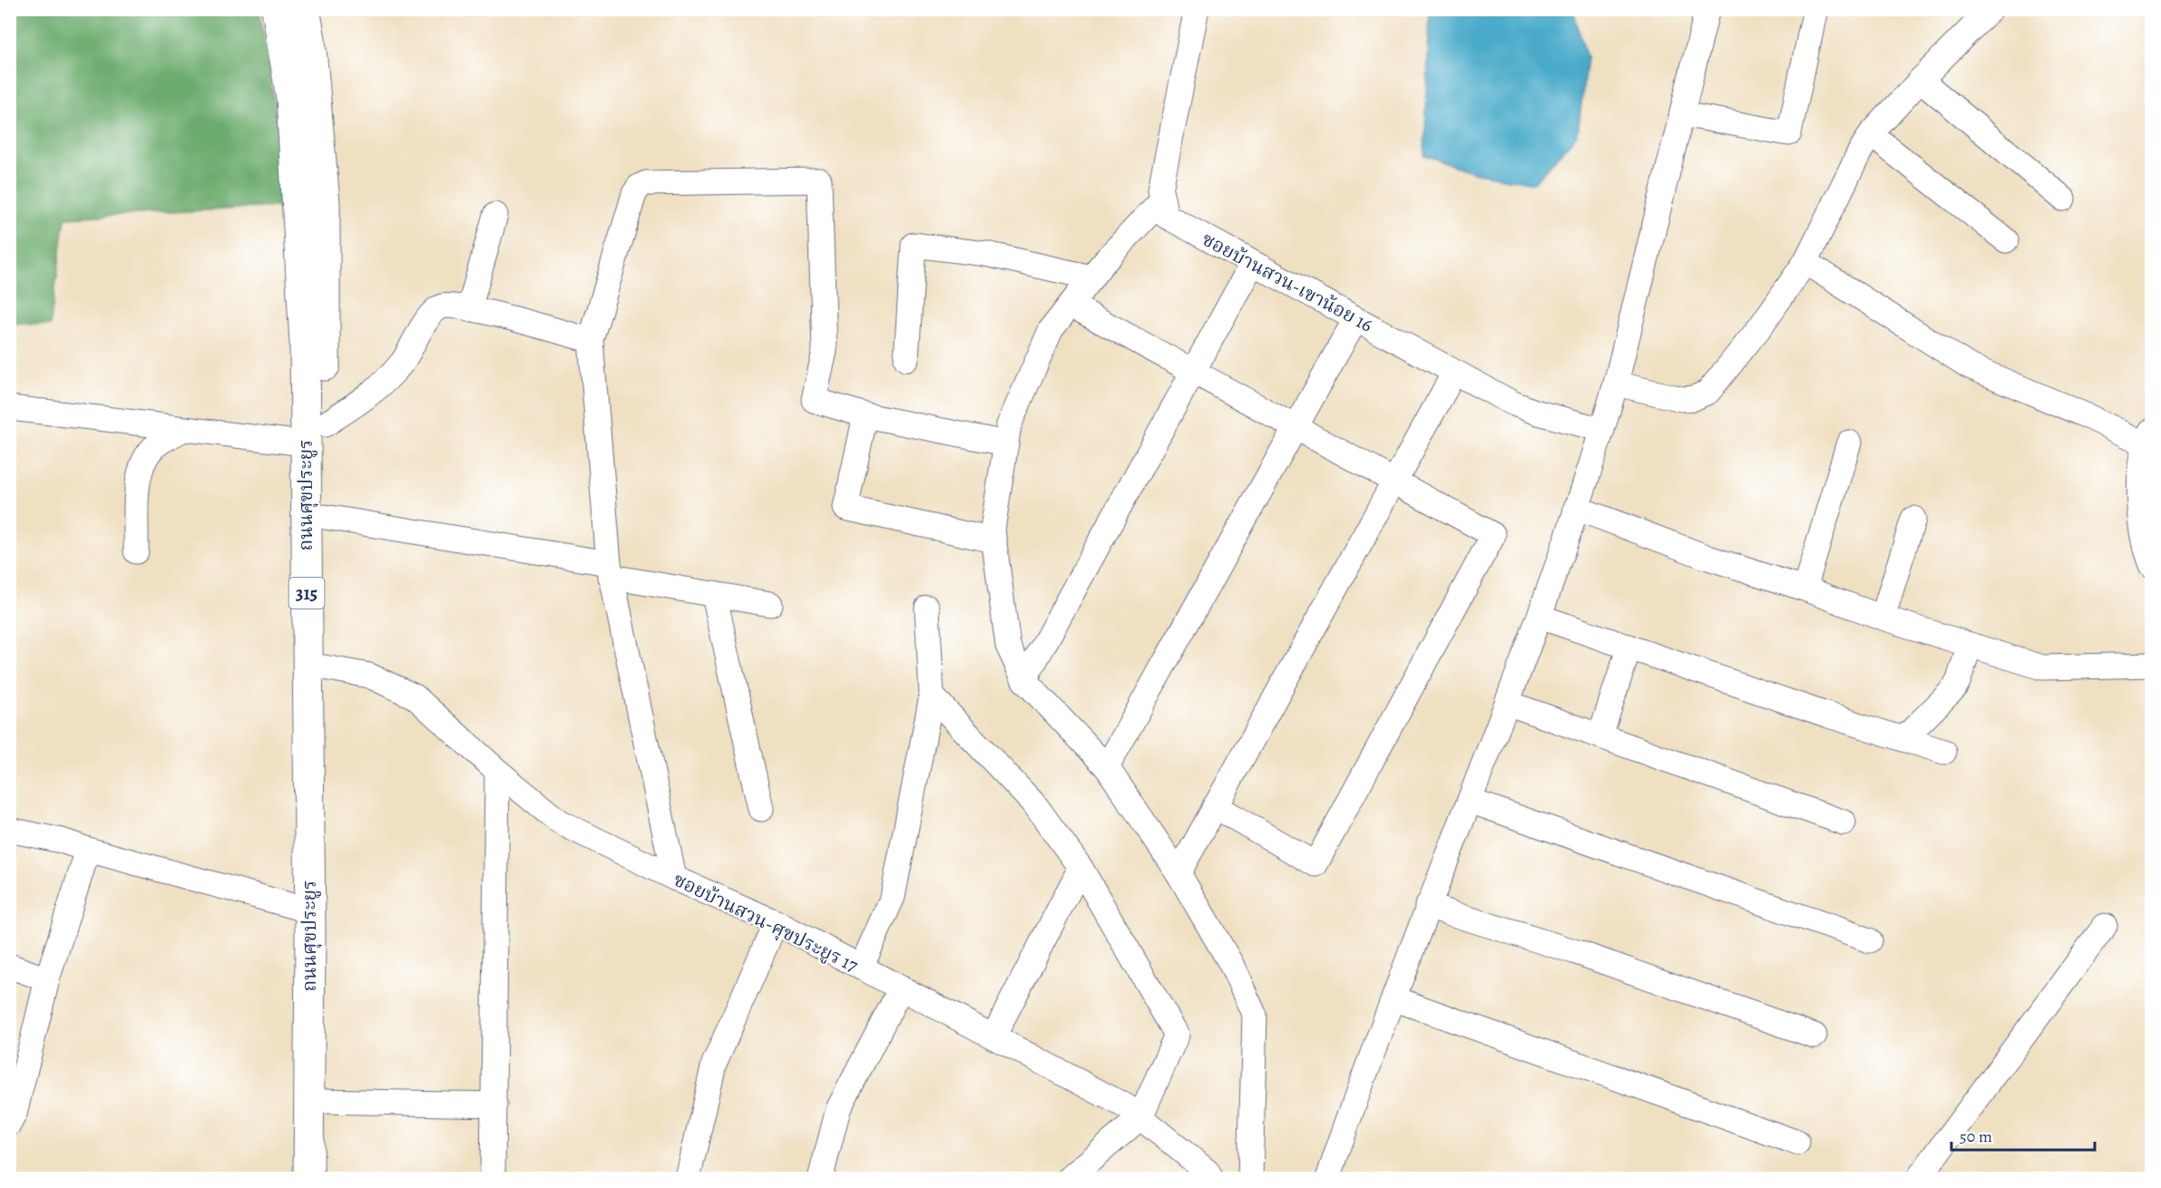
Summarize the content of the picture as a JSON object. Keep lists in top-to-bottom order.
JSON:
{
  "streets": {
    "main road": ["ถนนศุขประยูร", "315"],
    "street": ["ซอยบ้านสวน-เขาน้อย 16", "ซอยบ้านสวน-ศุขประยูร 17"]
  },
  "crossings": [
    ["ถนนศุขประยูร", "ซอยบ้านสวน-ศุขประยูร 17"]
  ],
  "scale_bar": "50 m"
}
